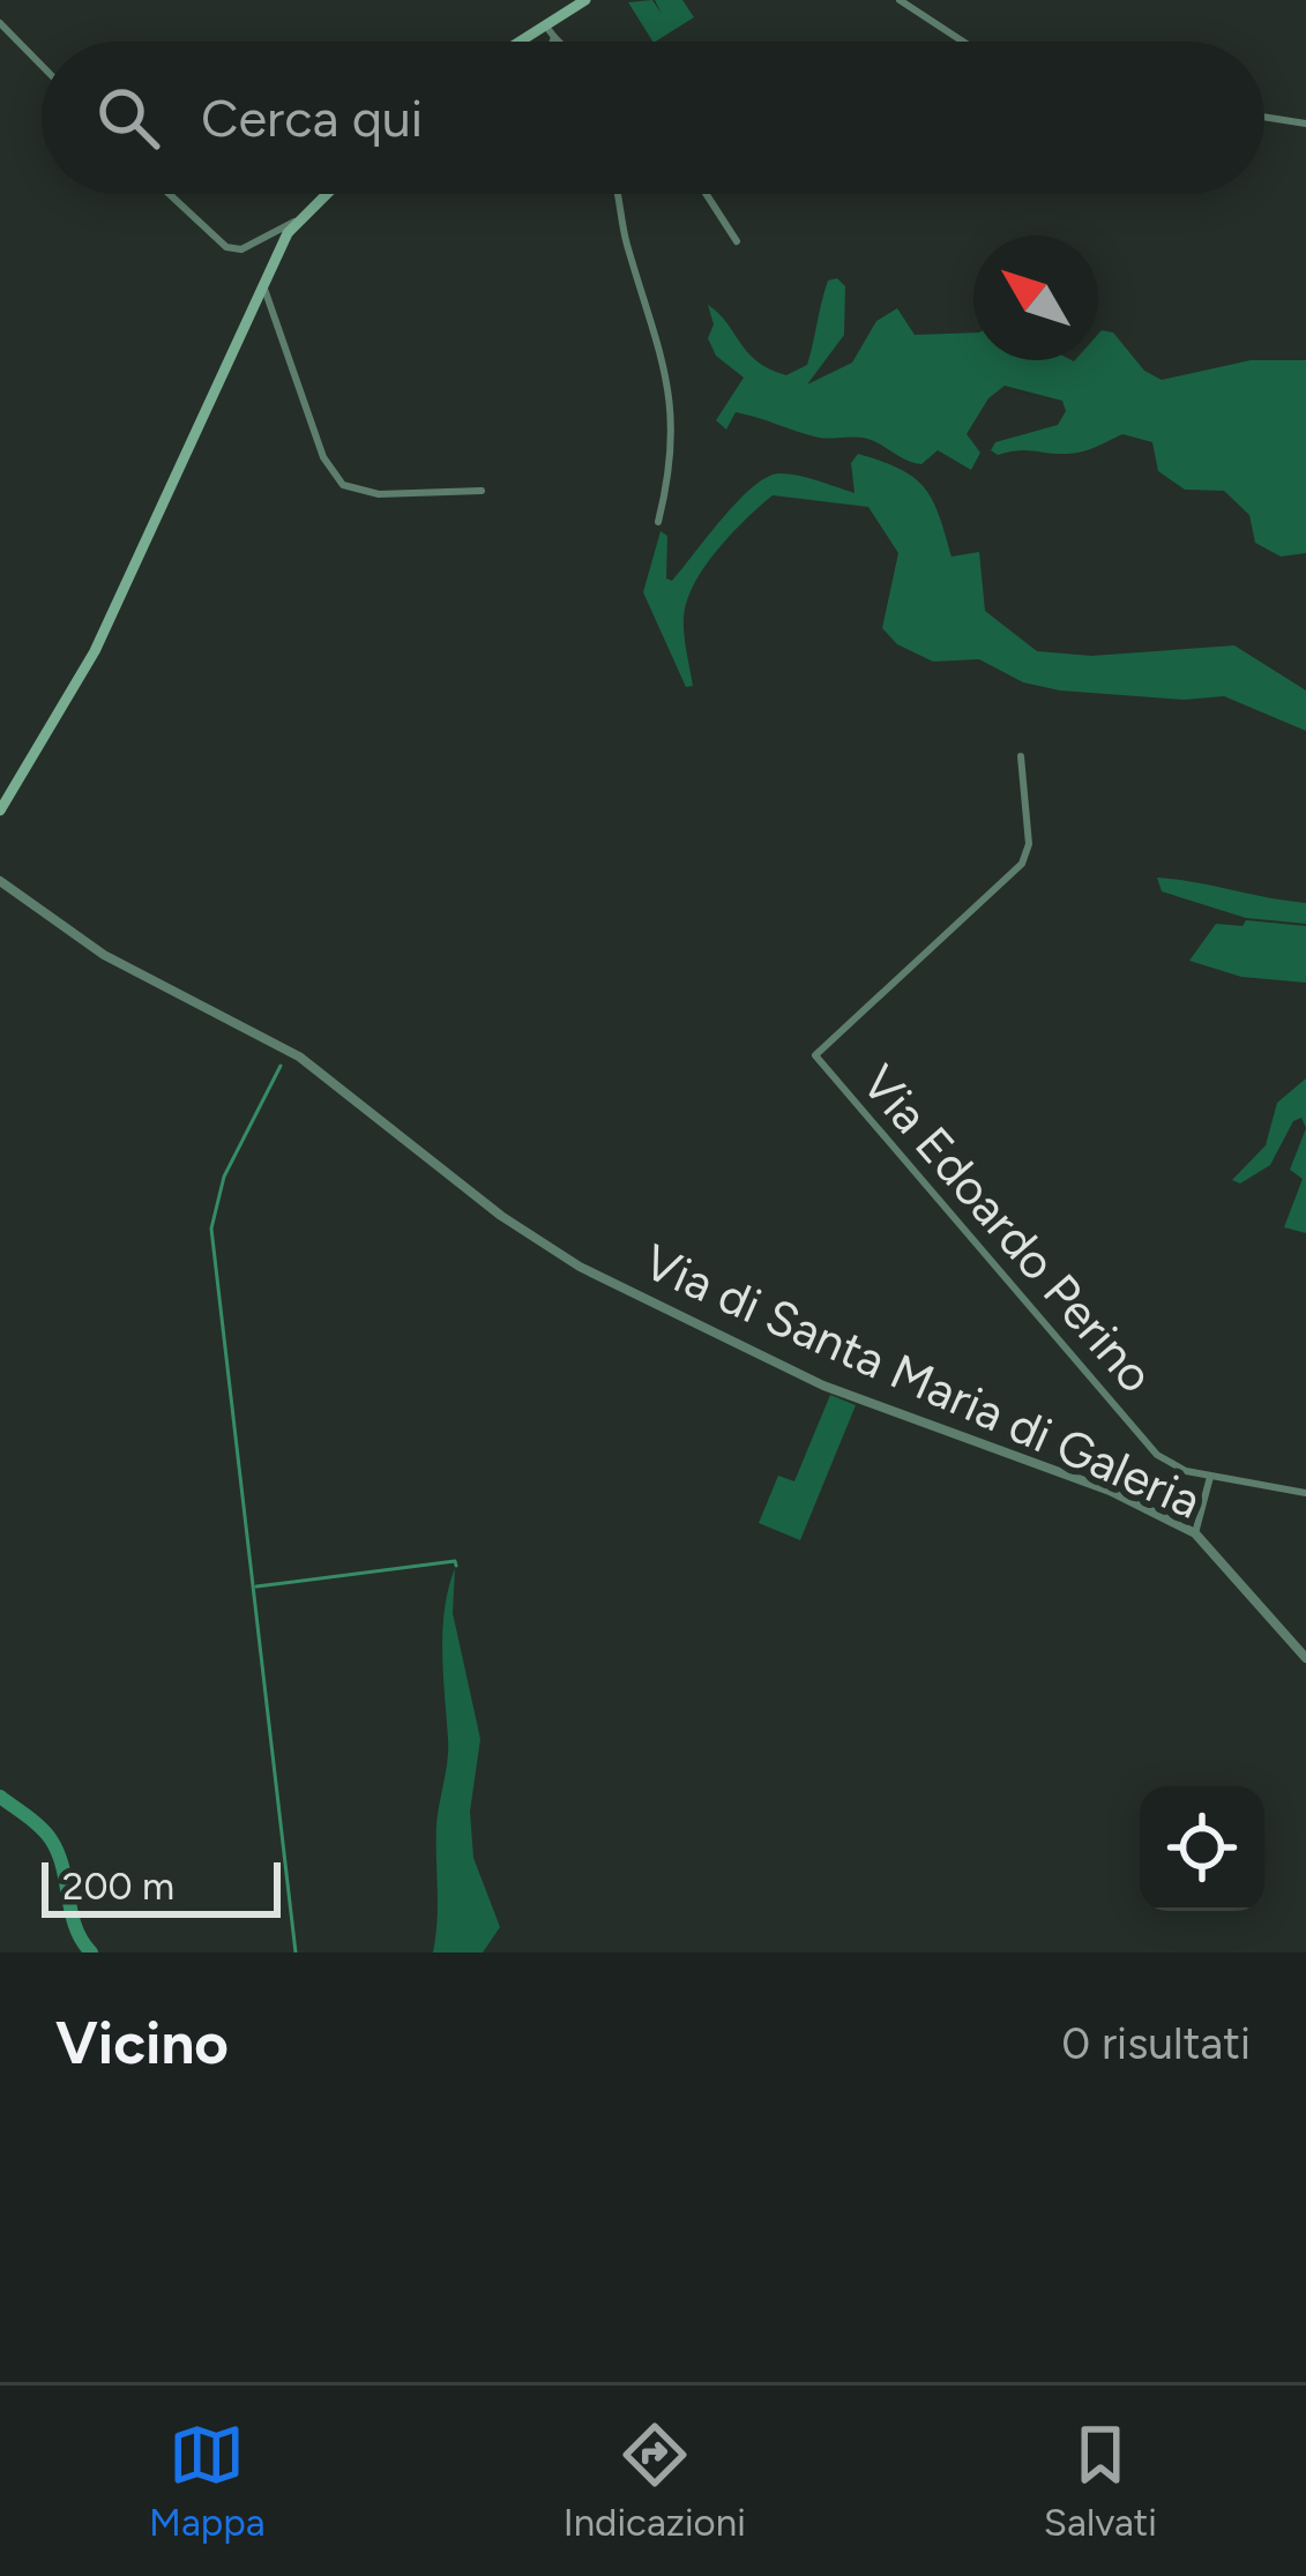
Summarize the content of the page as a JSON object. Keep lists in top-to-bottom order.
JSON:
{
  "streets": {
    "street": ["Via Edoardo Perino", "Via di Santa Maria di Galeria"]
  },
  "scale_bar": "200 m",
  "north": "top left",
  "page": {
    "search": "Cerca qui",
    "scale": "200 m",
    "heading": ["Vicino", "0 risultati"],
    "nav": ["Mappa", "Indicazioni", "Salvati"]
  }
}
